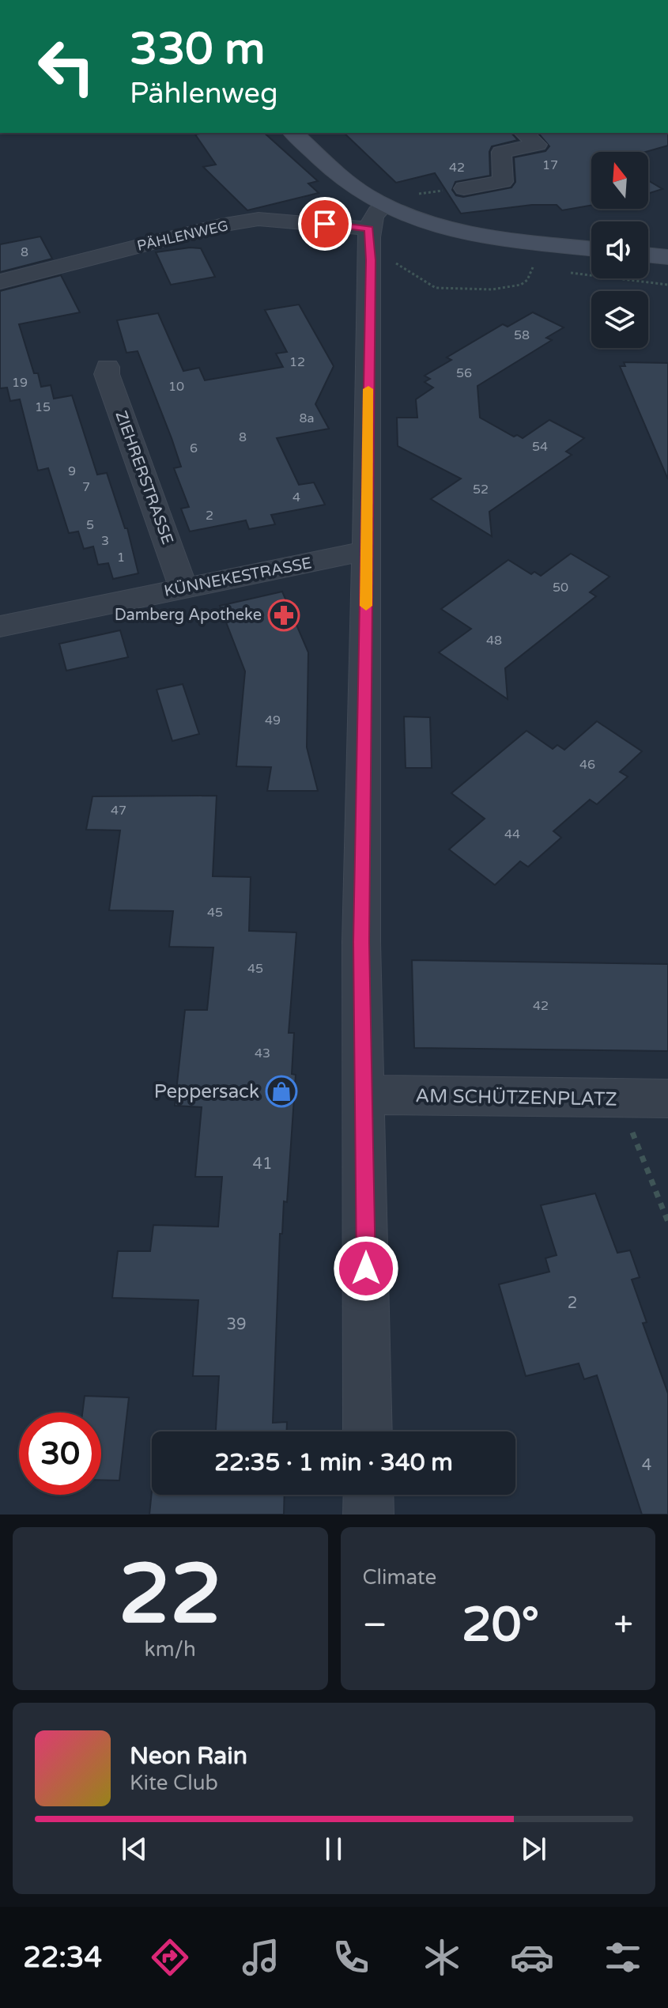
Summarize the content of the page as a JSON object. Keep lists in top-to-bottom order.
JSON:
{
  "streets": {
    "street": [
      "PÄHLENWEG",
      "ZIEHRERSTRASSE",
      "KÜNNEKESTRASSE",
      "AM SCHÜTZENPLATZ"
    ]
  },
  "crossings": [
    ["ZIEHRERSTRASSE", "KÜNNEKESTRASSE"]
  ],
  "places": {
    "pharmacy": ["Damberg Apotheke"],
    "shop": ["Peppersack"]
  },
  "house_numbers": [
    "17",
    "42",
    "8",
    "58",
    "12",
    "56",
    "19",
    "10",
    "15",
    "8a",
    "8",
    "54",
    "6",
    "9",
    "7",
    "52",
    "4",
    "2",
    "5",
    "3",
    "1",
    "50",
    "48",
    "49",
    "46",
    "47",
    "44",
    "45",
    "45",
    "42",
    "43",
    "41",
    "2",
    "39",
    "4"
  ],
  "north": "top",
  "page": {
    "turn": ["330 m", "Pählenweg"],
    "limit": "30",
    "trip": "22:35 · 1 min · 340 m",
    "tile": [
      ["22", "km/h"],
      "Climate"
    ],
    "heat": ["−", "20°", "+"],
    "song": ["Neon Rain", "Kite Club"],
    "tabs": "22:34"
  }
}
